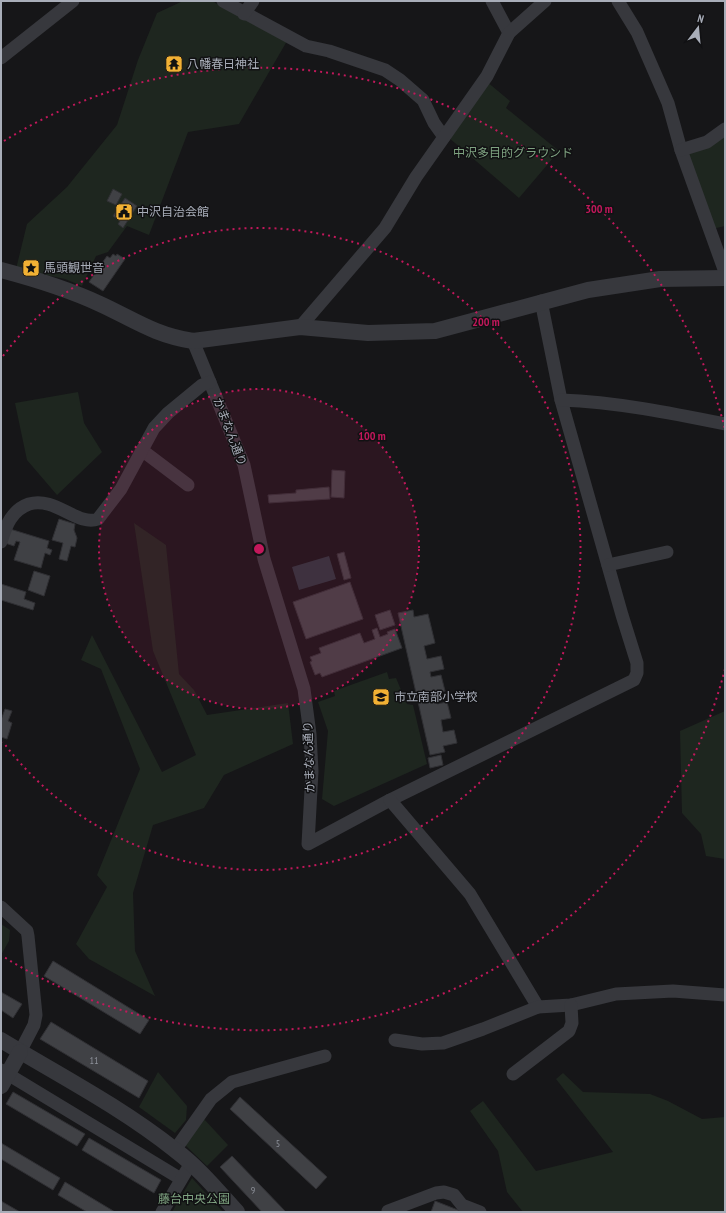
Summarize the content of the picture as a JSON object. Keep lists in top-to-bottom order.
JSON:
{
  "streets": {
    "street": ["かまなん通り"]
  },
  "parks": ["中沢多目的グラウンド", "藤台中央公園"],
  "places": {
    "temple": ["八幡春日神社"],
    "public building": ["中沢自治会館"],
    "place": ["馬頭観世音"],
    "school or university": ["市立南部小学校"]
  },
  "house_numbers": ["11", "5", "9"],
  "north": "top",
  "rings": ["300 m", "200 m", "100 m"]
}
